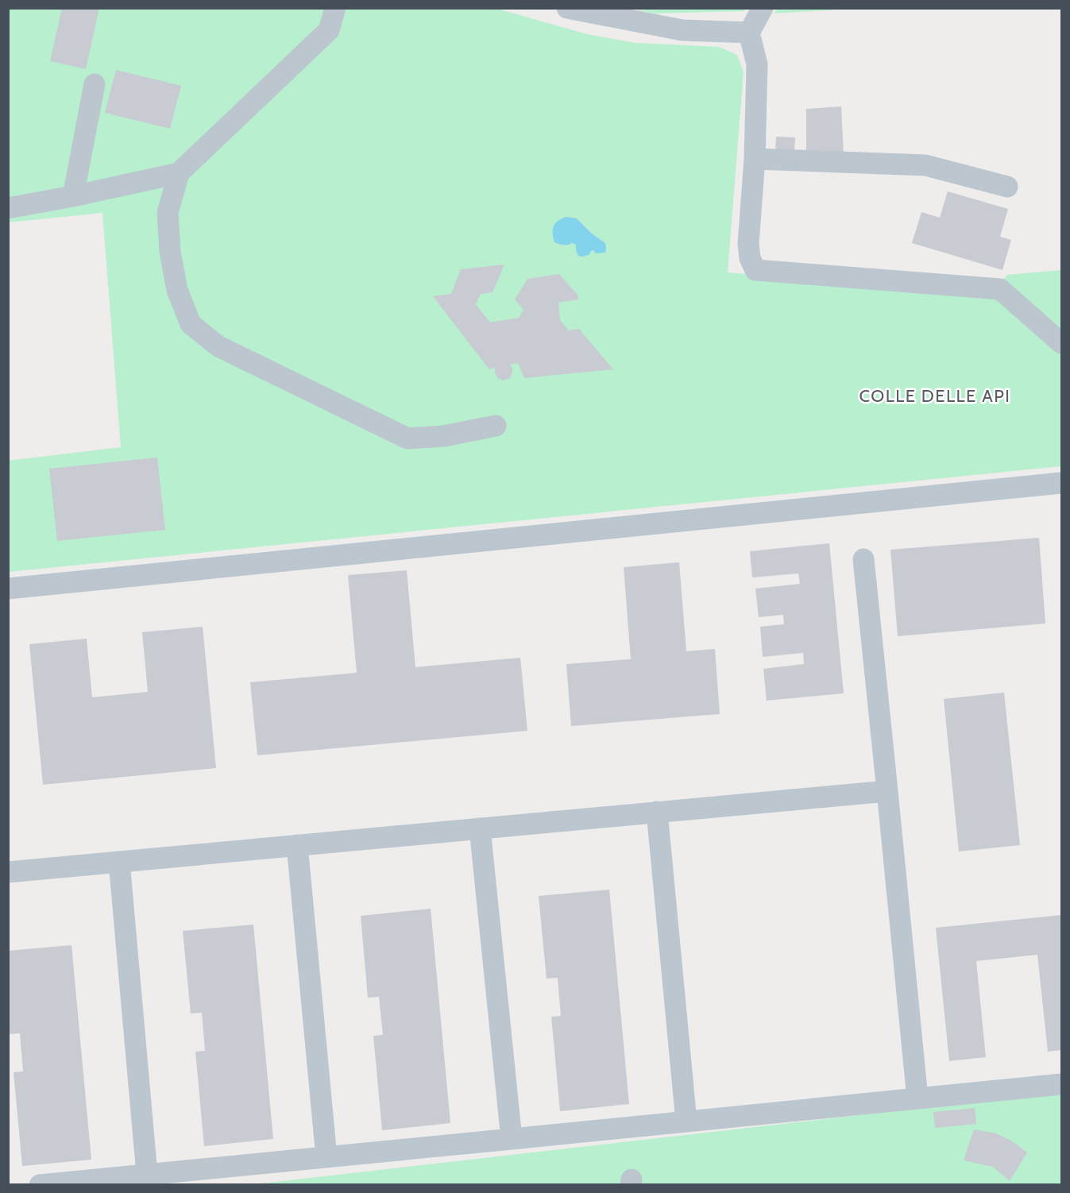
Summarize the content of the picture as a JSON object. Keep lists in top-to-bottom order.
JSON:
{
  "districts": ["COLLE DELLE API"]
}
